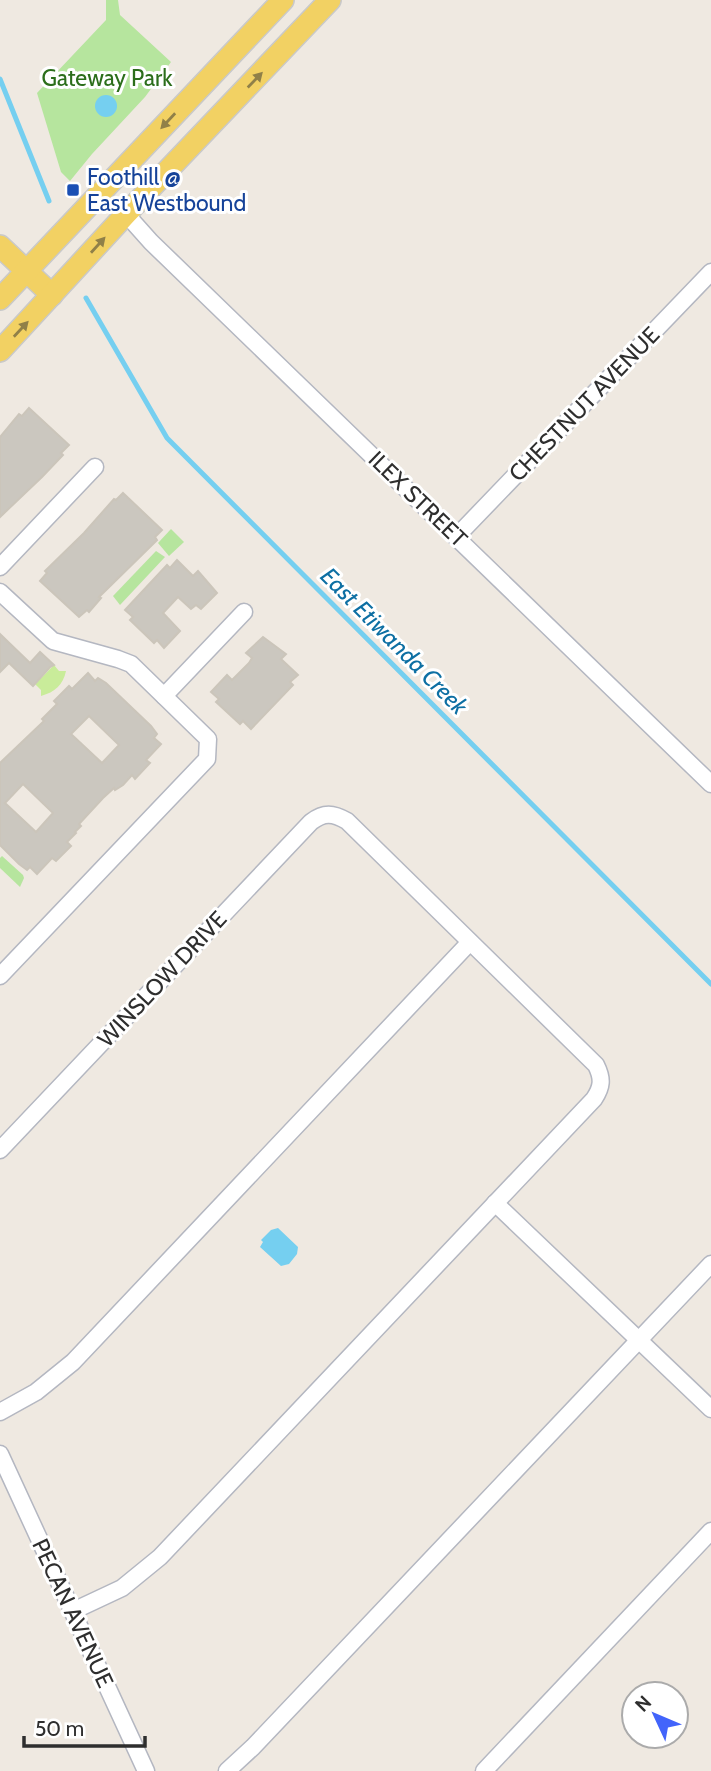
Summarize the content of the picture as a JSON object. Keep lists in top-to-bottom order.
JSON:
{
  "streets": {
    "street": [
      "CHESTNUT AVENUE",
      "ILEX STREET",
      "WINSLOW DRIVE",
      "PECAN AVENUE"
    ]
  },
  "crossings": [
    ["CHESTNUT AVENUE", "ILEX STREET"]
  ],
  "water": ["East Etiwanda Creek"],
  "parks": ["Gateway Park"],
  "places": {
    "transit": ["Foothill @ East Westbound"]
  },
  "scale_bar": "50 m",
  "north": "top left"
}
